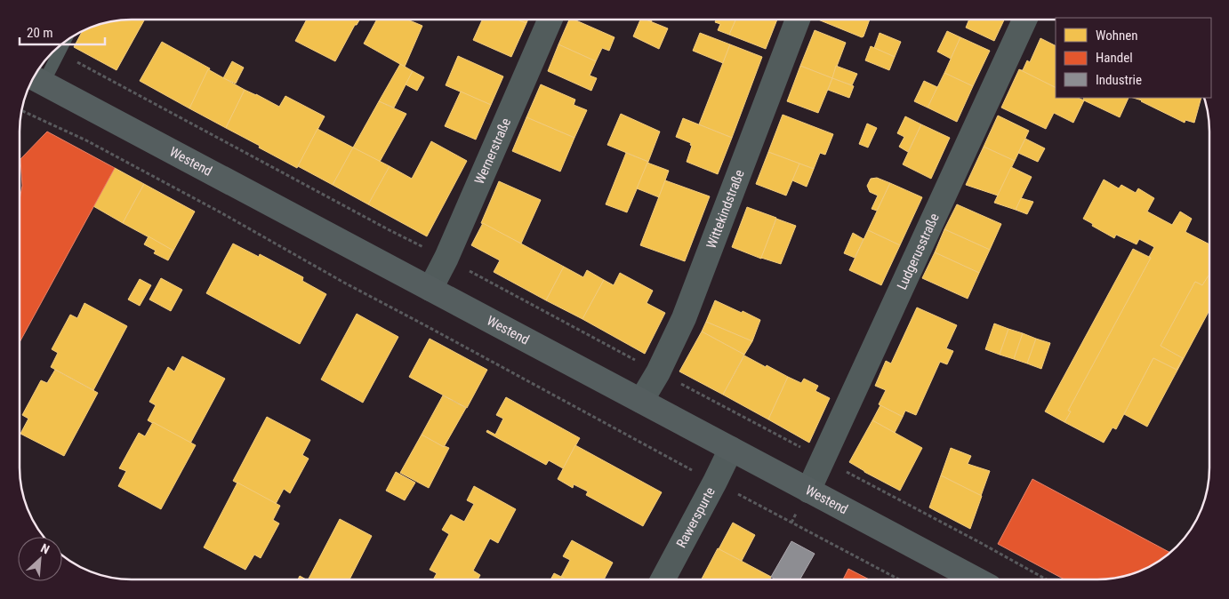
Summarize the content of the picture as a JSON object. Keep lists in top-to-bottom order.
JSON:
{
  "streets": {
    "main road": ["Westend"],
    "street": [
      "Wernerstraße",
      "Wittekindstraße",
      "Ludgerusstraße",
      "Rawerspurte"
    ]
  },
  "crossings": [
    ["Wernerstraße", "Westend"],
    ["Westend", "Wittekindstraße"],
    ["Westend", "Ludgerusstraße"],
    ["Westend", "Rawerspurte"]
  ],
  "legend": ["Wohnen", "Handel", "Industrie"],
  "scale_bar": "20 m",
  "north": "top right"
}
